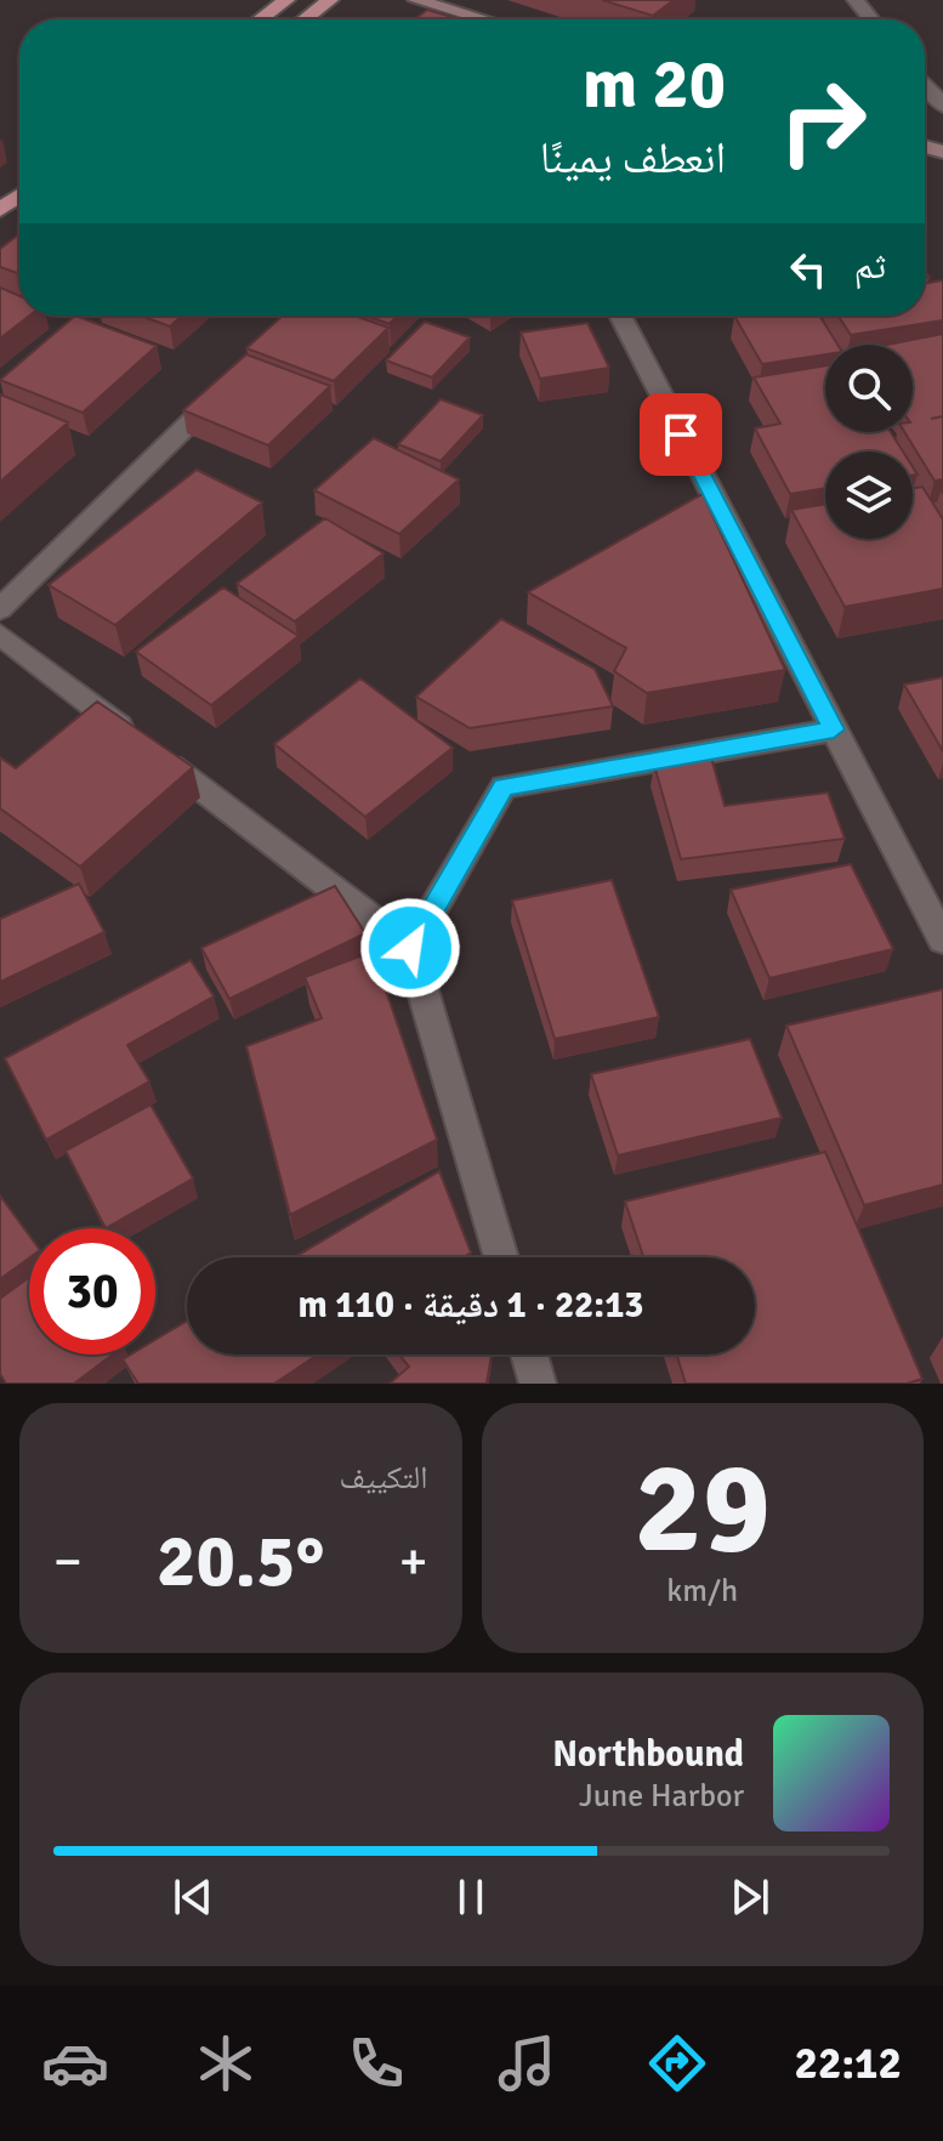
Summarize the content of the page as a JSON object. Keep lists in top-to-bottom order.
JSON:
{
  "page": {
    "turn": ["20 m", "انعطف يمينًا"],
    "then": "ثم",
    "limit": "30",
    "trip": "22:13 · 1 دقيقة · 110 m",
    "tile": [
      ["29", "km/h"],
      "التكييف"
    ],
    "heat": ["−", "20.5°", "+"],
    "song": ["Northbound", "June Harbor"],
    "tabs": "22:12"
  }
}
